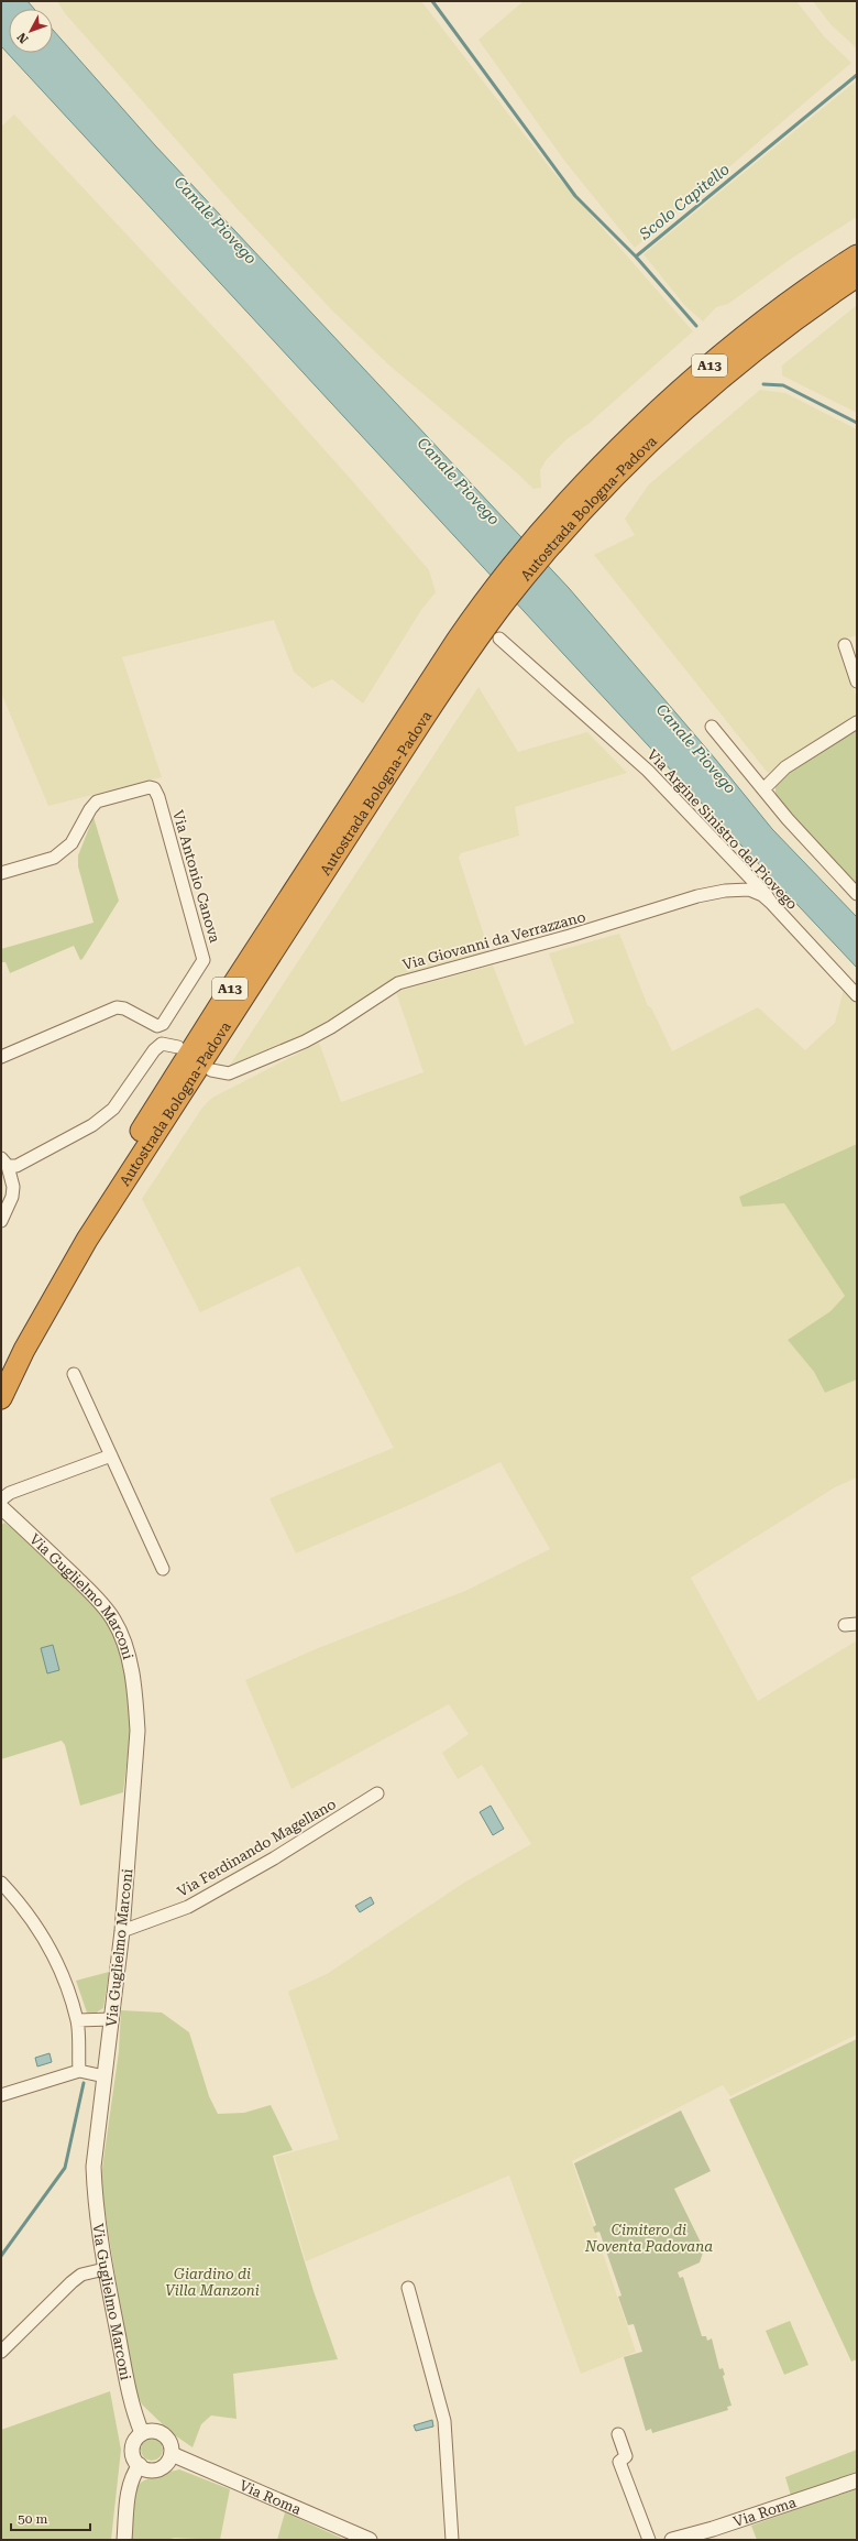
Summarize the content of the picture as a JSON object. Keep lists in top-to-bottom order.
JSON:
{
  "streets": {
    "highway": ["A13", "Autostrada Bologna-Padova"],
    "street": [
      "Via Argine Sinistro del Piovego",
      "Via Antonio Canova",
      "Via Giovanni da Verrazzano",
      "Via Guglielmo Marconi",
      "Via Ferdinando Magellano",
      "Via Roma"
    ]
  },
  "crossings": [
    ["Via Argine Sinistro del Piovego", "Via Giovanni da Verrazzano"],
    ["Via Guglielmo Marconi", "Via Ferdinando Magellano"],
    ["Via Guglielmo Marconi", "Via Roma"]
  ],
  "water": ["Scolo Capitello", "Canale Piovego"],
  "parks": ["Cimitero di Noventa Padovana", "Giardino di Villa Manzoni"],
  "scale_bar": "50 m",
  "north": "bottom left"
}
